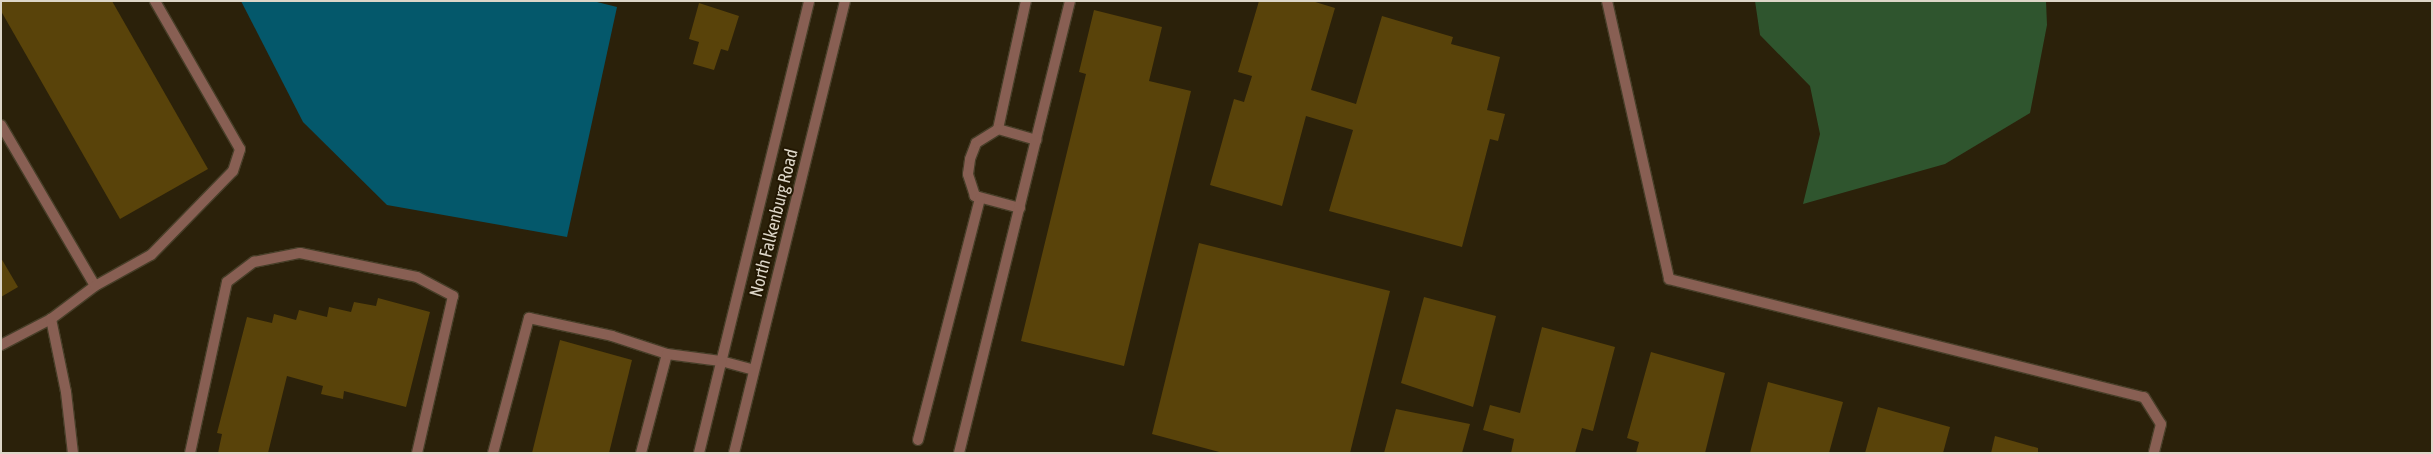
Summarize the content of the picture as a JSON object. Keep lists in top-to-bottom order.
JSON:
{
  "streets": {
    "street": ["North Falkenburg Road"]
  }
}
